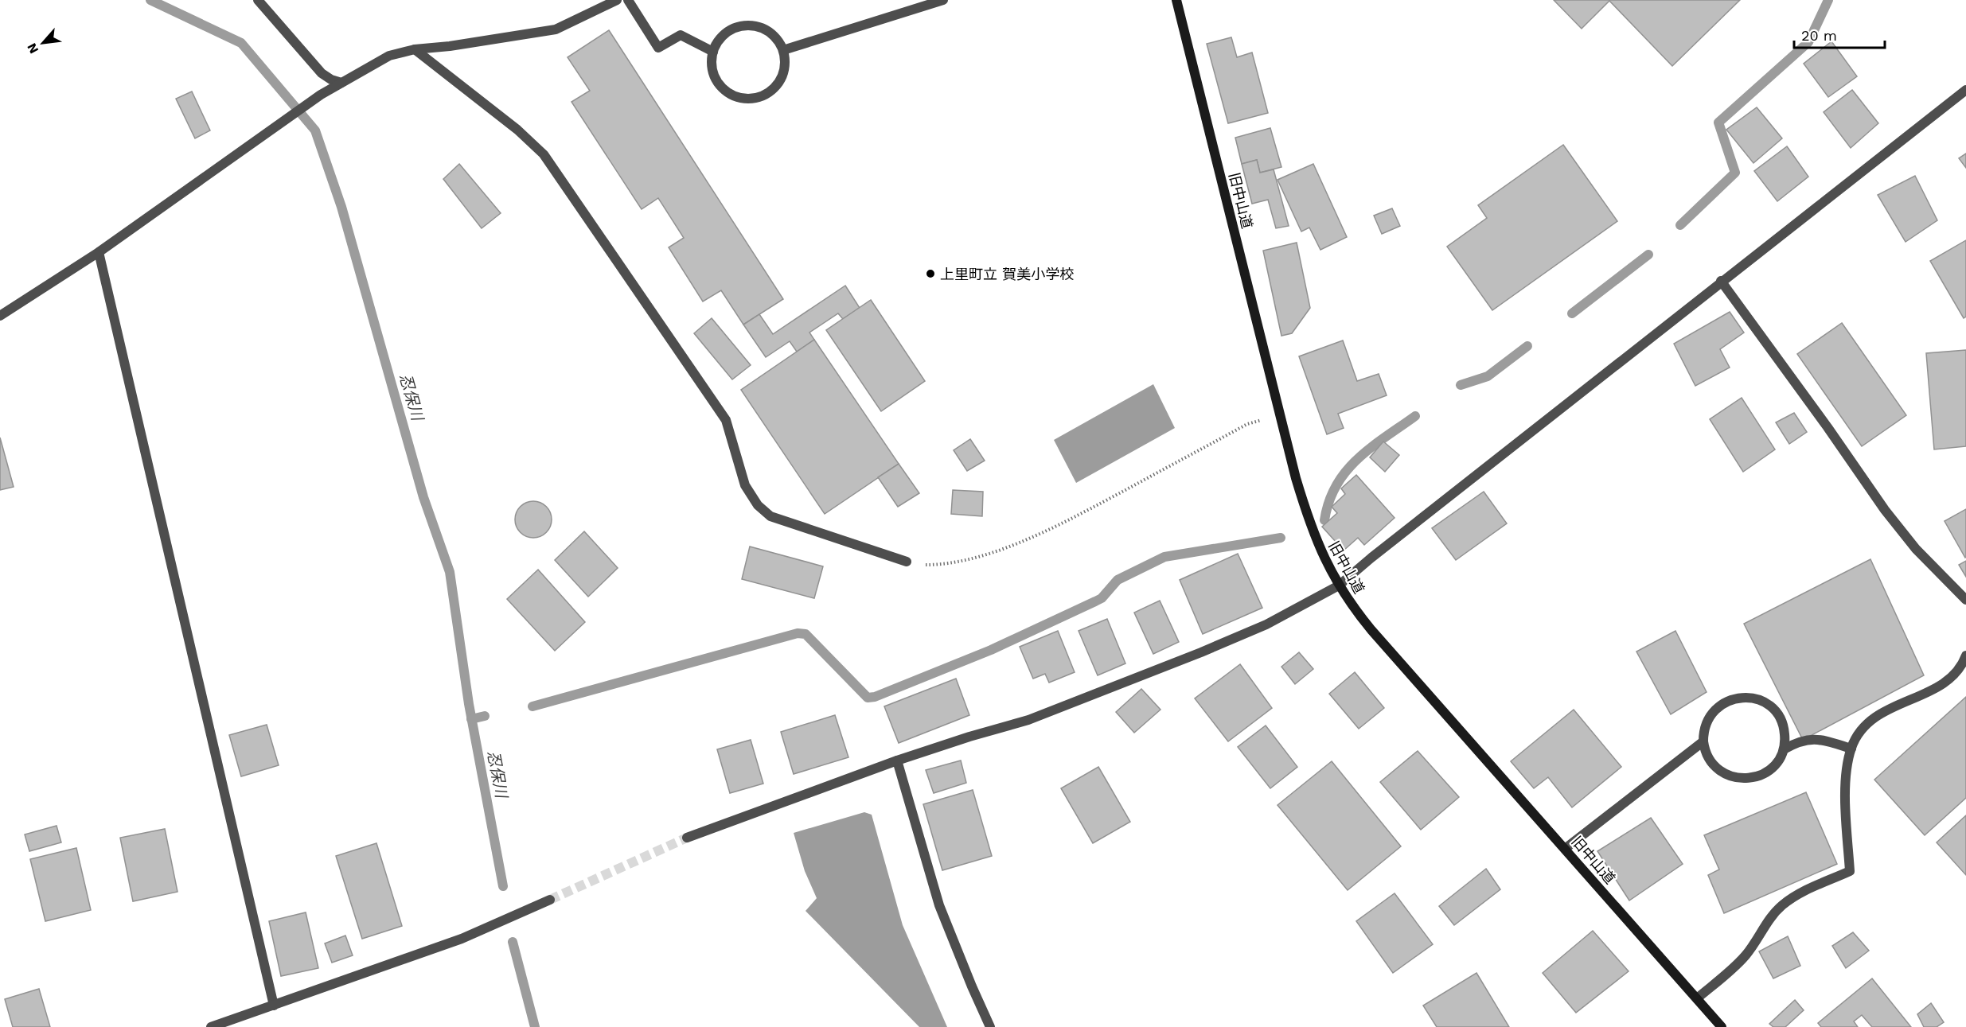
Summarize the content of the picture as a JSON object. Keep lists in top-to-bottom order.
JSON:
{
  "streets": {
    "main road": ["旧中山道"]
  },
  "water": ["忍保川"],
  "places": ["上里町立 賀美小学校"],
  "scale_bar": "20 m",
  "north": "bottom left"
}
